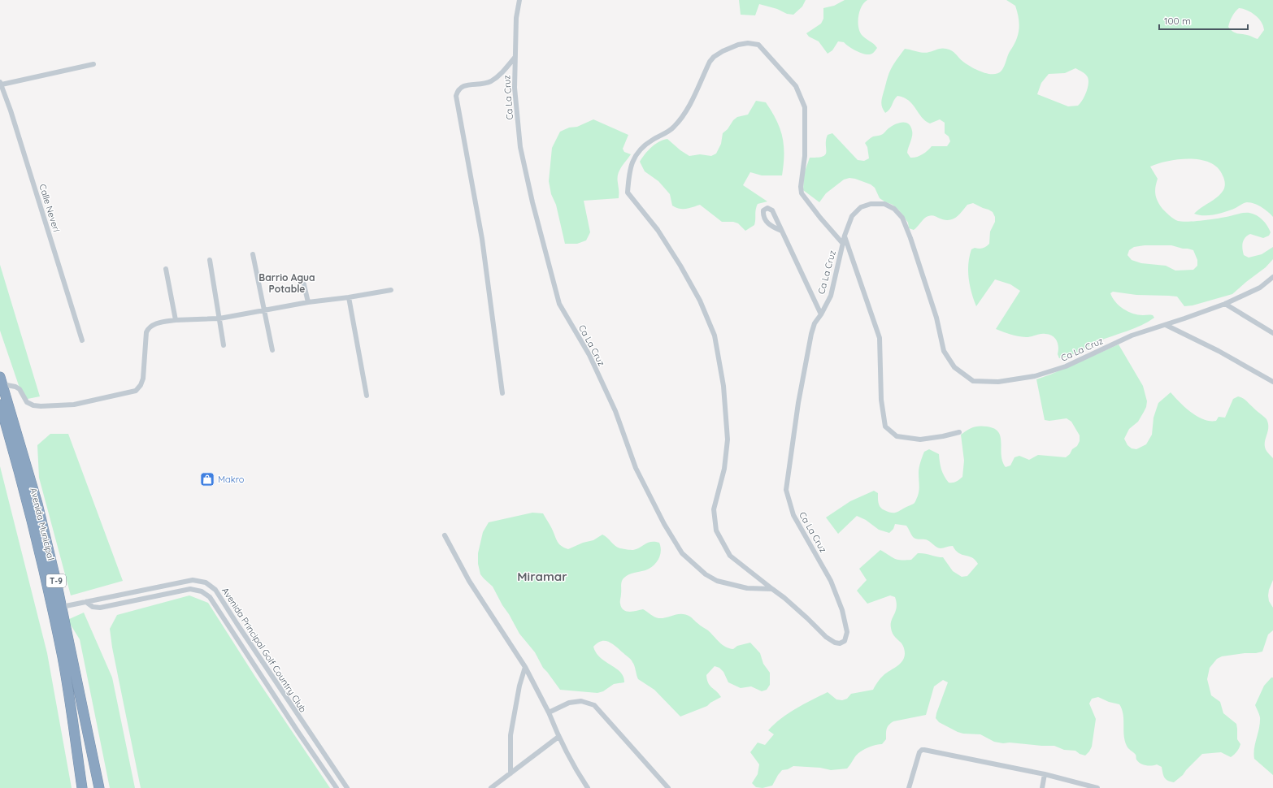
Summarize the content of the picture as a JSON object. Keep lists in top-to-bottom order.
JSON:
{
  "streets": {
    "highway": ["Avenida Municipal", "T-9"],
    "street": ["Ca La Cruz", "Calle Neverí", "Avenida Principal Golf Country Club"]
  },
  "districts": ["Barrio Agua Potable", "Miramar"],
  "places": {
    "shop": ["Makro"]
  },
  "scale_bar": "100 m"
}
